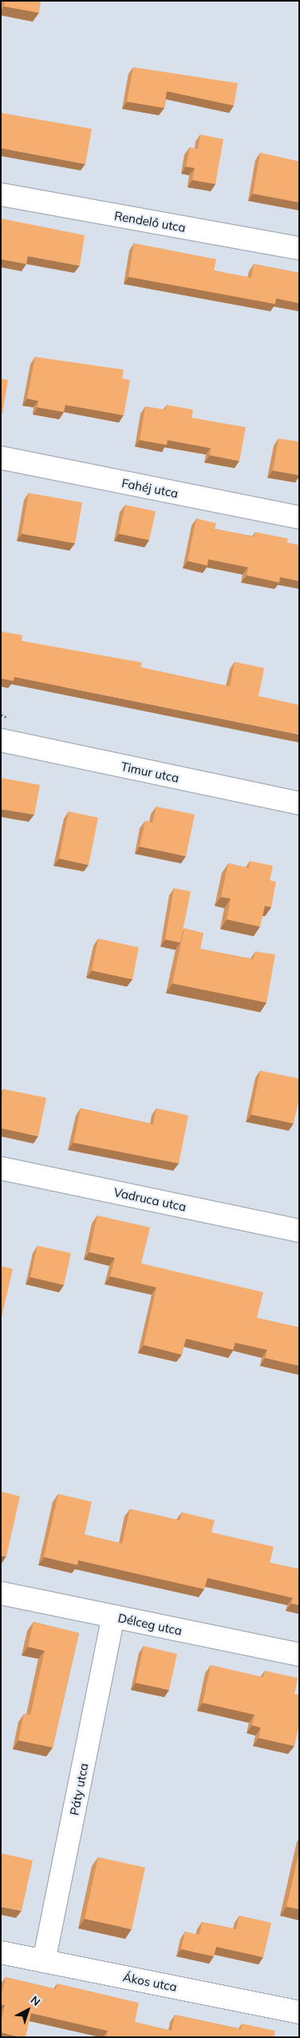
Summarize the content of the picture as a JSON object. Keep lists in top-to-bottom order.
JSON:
{
  "streets": {
    "street": [
      "Rendelő utca",
      "Fahéj utca",
      "Timur utca",
      "Vadruca utca",
      "Délceg utca",
      "Páty utca",
      "Ákos utca"
    ]
  },
  "crossings": [
    ["Délceg utca", "Páty utca"],
    ["Páty utca", "Ákos utca"]
  ],
  "north": "top right"
}
